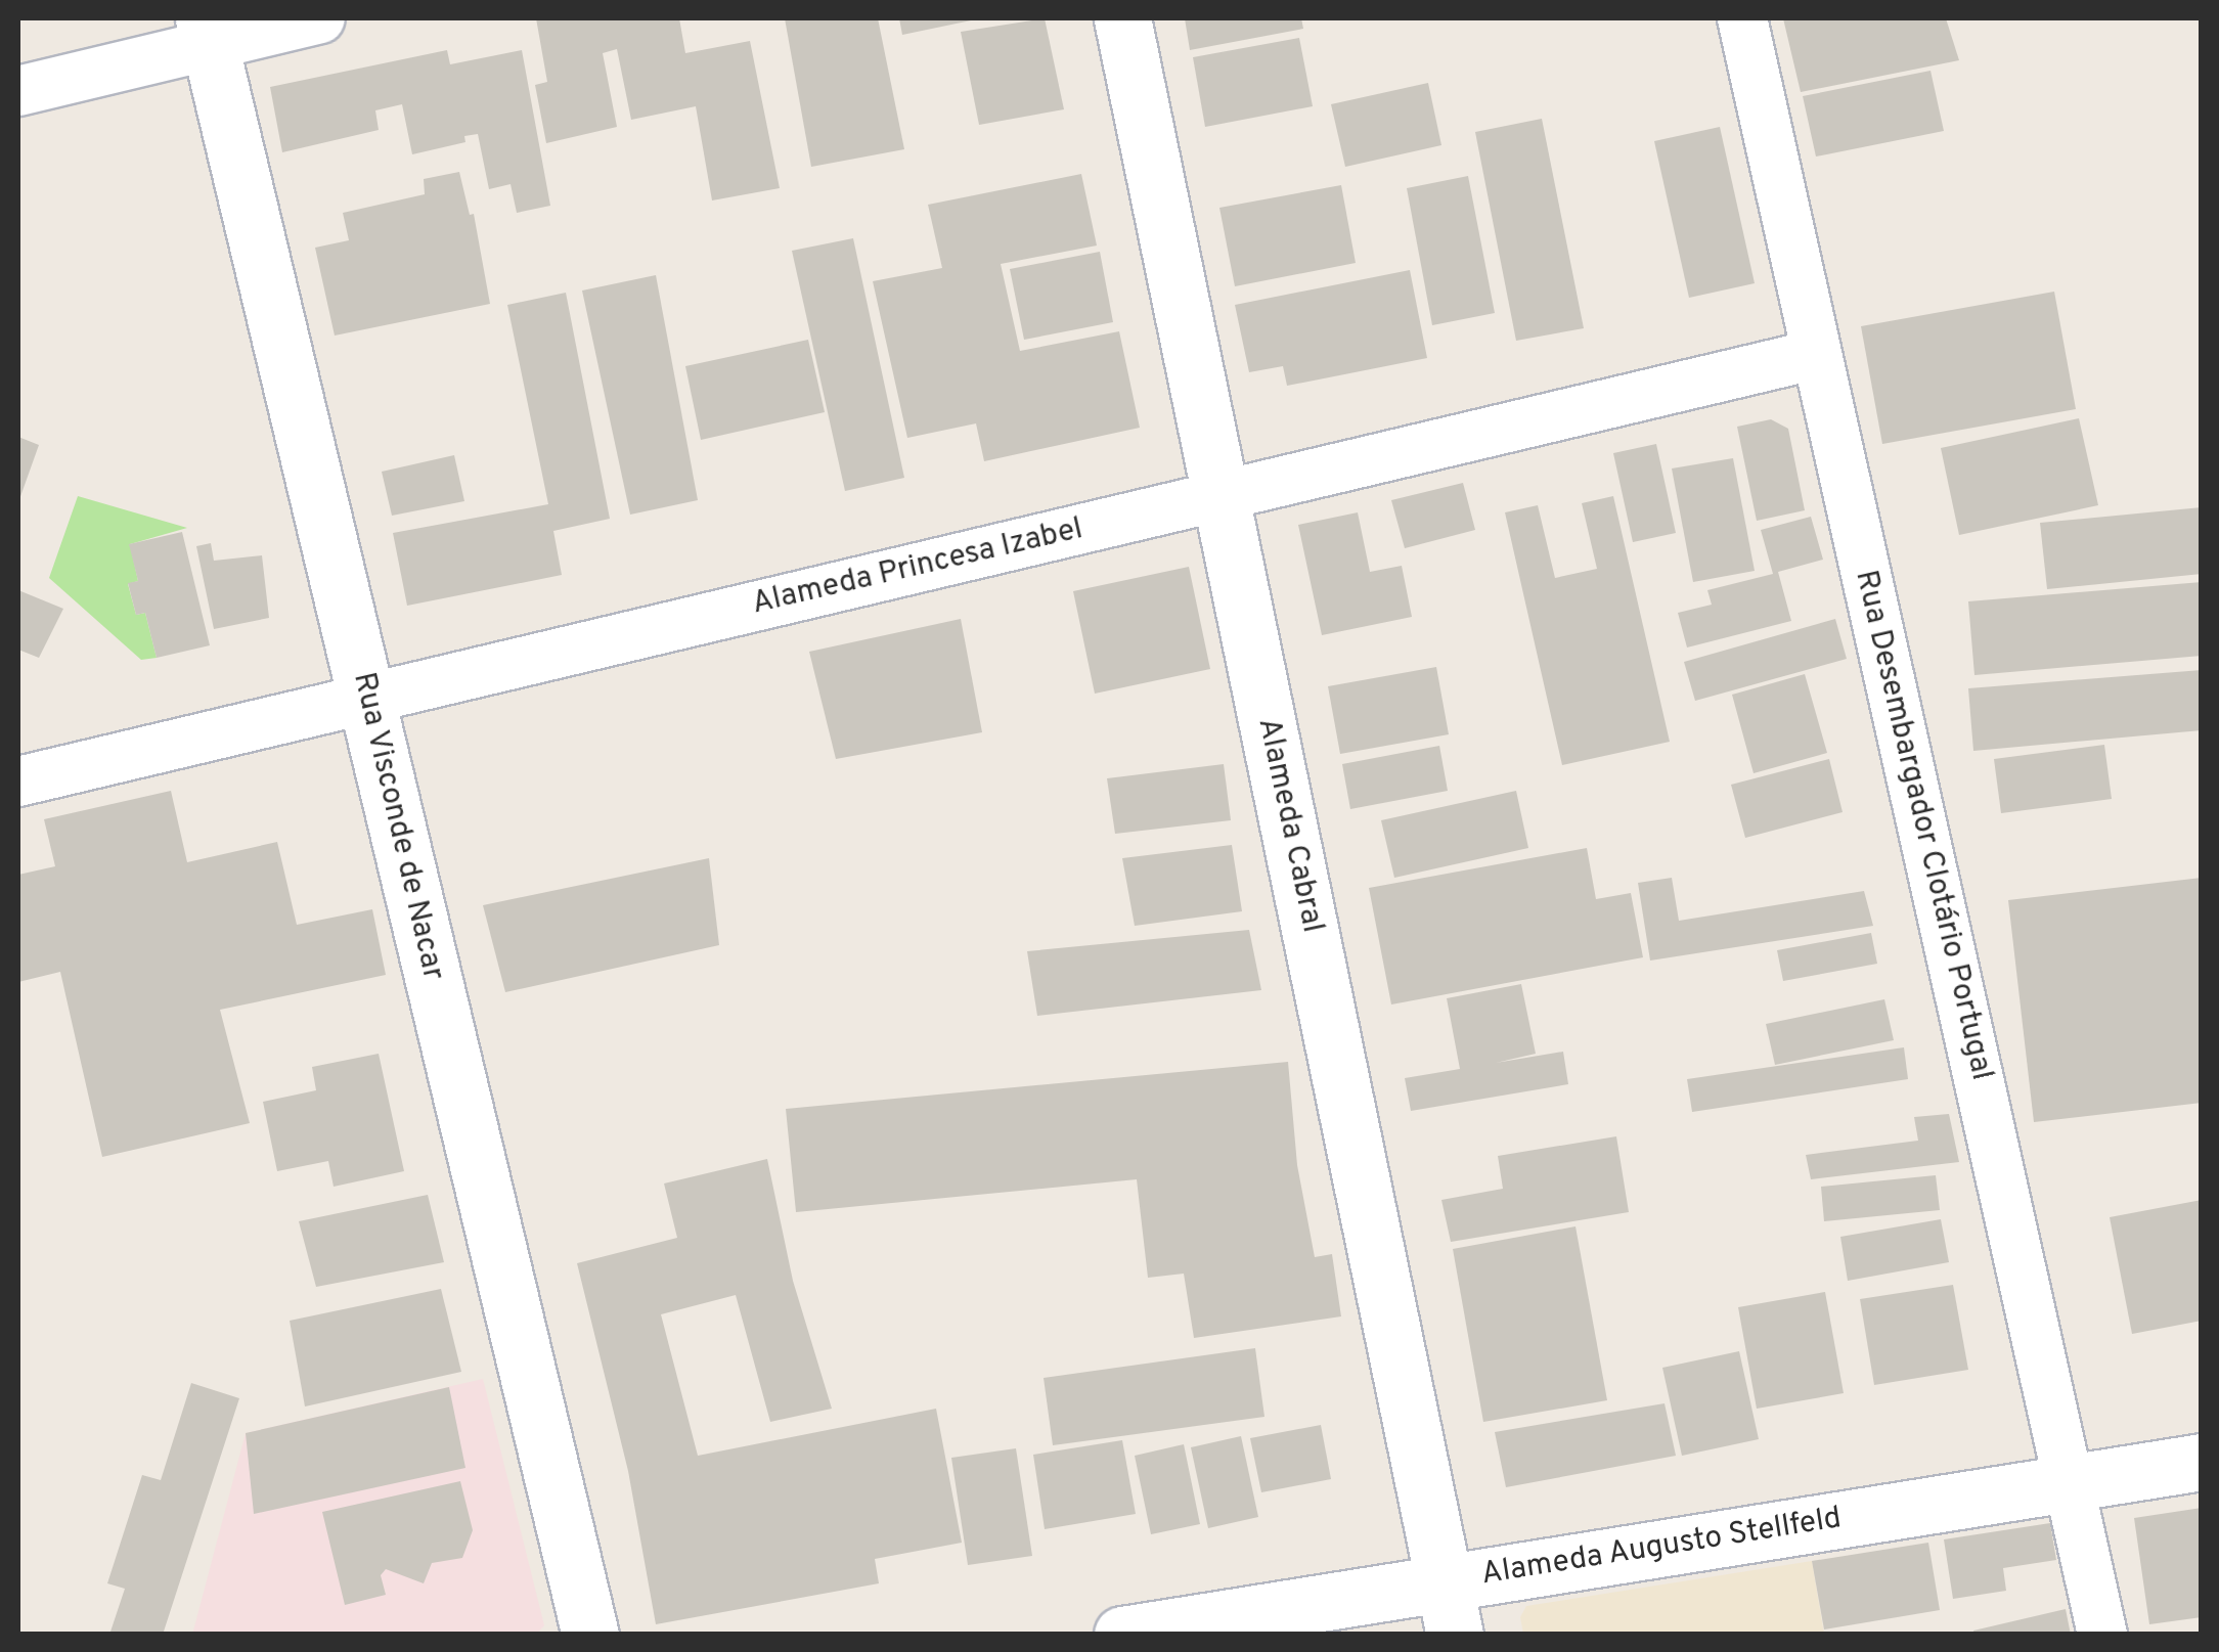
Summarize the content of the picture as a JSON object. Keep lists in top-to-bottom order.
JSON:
{
  "streets": {
    "street": [
      "Alameda Princesa Izabel",
      "Alameda Cabral",
      "Rua Desembargador Clotário Portugal",
      "Rua Visconde de Nacar",
      "Alameda Augusto Stellfeld"
    ]
  },
  "crossings": [
    ["Alameda Princesa Izabel", "Alameda Cabral"],
    ["Alameda Princesa Izabel", "Rua Desembargador Clotário Portugal"],
    ["Alameda Princesa Izabel", "Rua Visconde de Nacar"],
    ["Alameda Cabral", "Alameda Augusto Stellfeld"],
    ["Rua Desembargador Clotário Portugal", "Alameda Augusto Stellfeld"]
  ]
}
